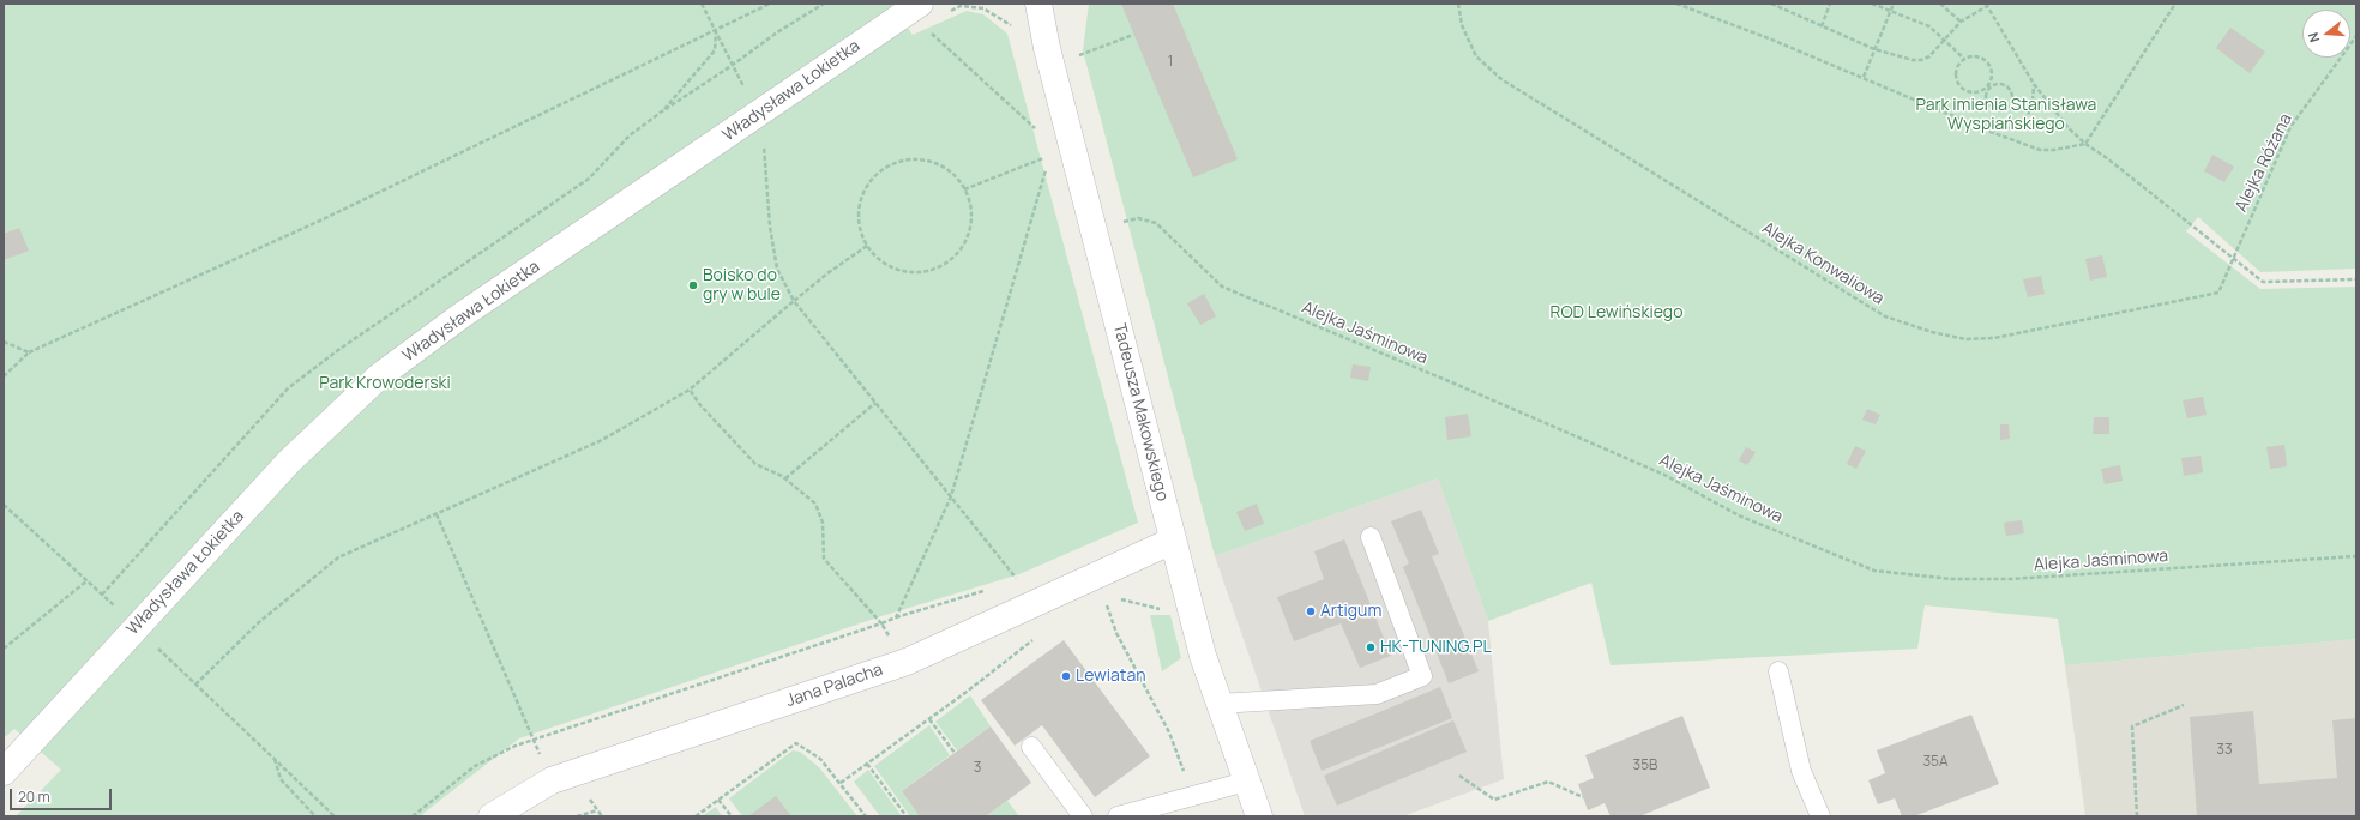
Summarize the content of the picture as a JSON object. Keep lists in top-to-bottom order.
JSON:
{
  "streets": {
    "street": ["Władysława Łokietka", "Tadeusza Makowskiego", "Jana Palacha"],
    "path": ["Alejka Różana", "Alejka Konwaliowa", "Alejka Jaśminowa"]
  },
  "crossings": [
    ["Alejka Różana", "Alejka Konwaliowa"],
    ["Tadeusza Makowskiego", "Jana Palacha"]
  ],
  "parks": ["Park imienia Stanisława Wyspiańskiego", "ROD Lewińskiego", "Park Krowoderski"],
  "places": [
    "Boisko do gry w bule",
    "Artigum",
    "HK-TUNING.PL",
    "Lewiatan"
  ],
  "house_numbers": [
    "1",
    "33",
    "35A",
    "35B",
    "3"
  ],
  "scale_bar": "20 m",
  "north": "left"
}
